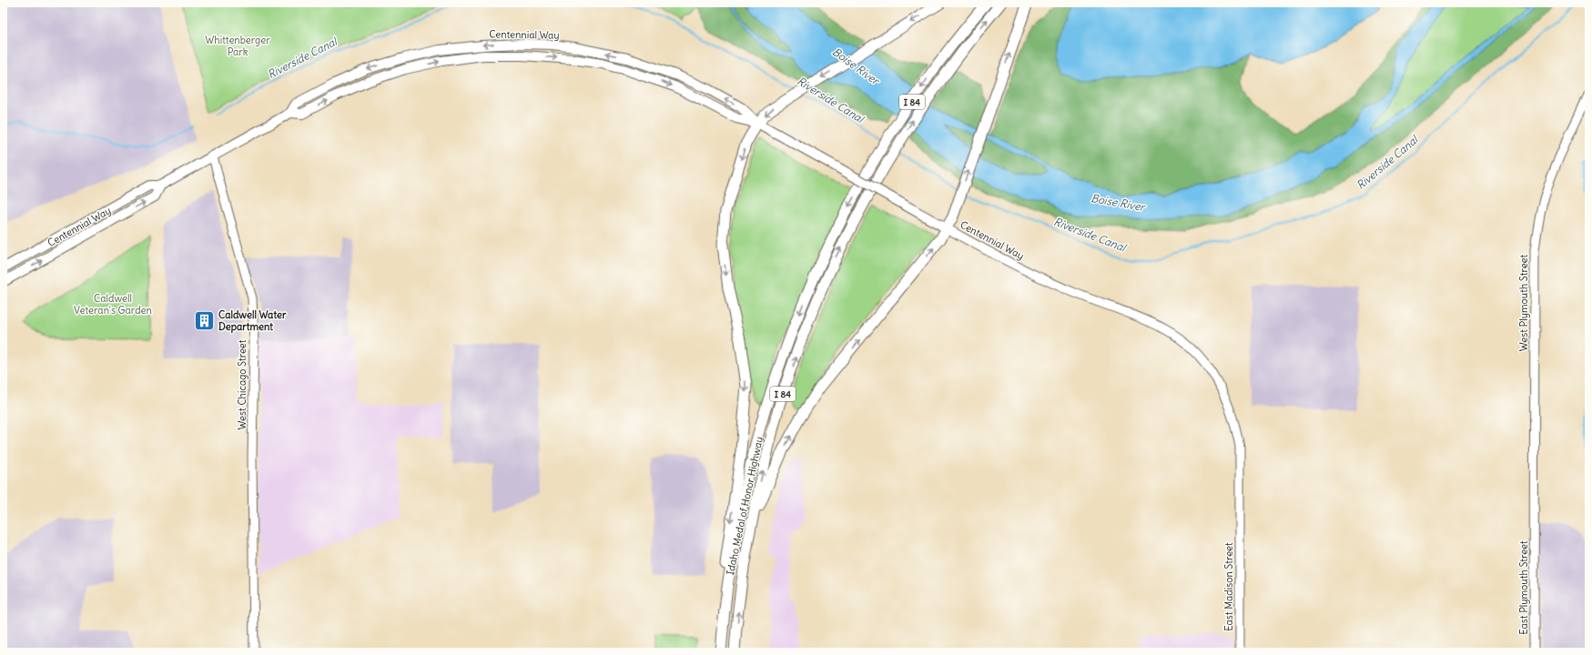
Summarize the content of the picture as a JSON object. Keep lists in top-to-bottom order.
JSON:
{
  "streets": {
    "highway": ["I 84", "Idaho Medal of Honor Highway"],
    "main road": ["Centennial Way"],
    "street": [
      "West Plymouth Street",
      "West Chicago Street",
      "East Madison Street",
      "East Plymouth Street"
    ]
  },
  "crossings": [
    ["Centennial Way", "West Chicago Street"],
    ["Centennial Way", "East Madison Street"],
    ["West Plymouth Street", "East Plymouth Street"]
  ],
  "water": ["Riverside Canal", "Boise River"],
  "parks": ["Whittenberger Park", "Caldwell Veteran's Garden"],
  "places": {
    "building": ["Caldwell Water Department"]
  }
}
